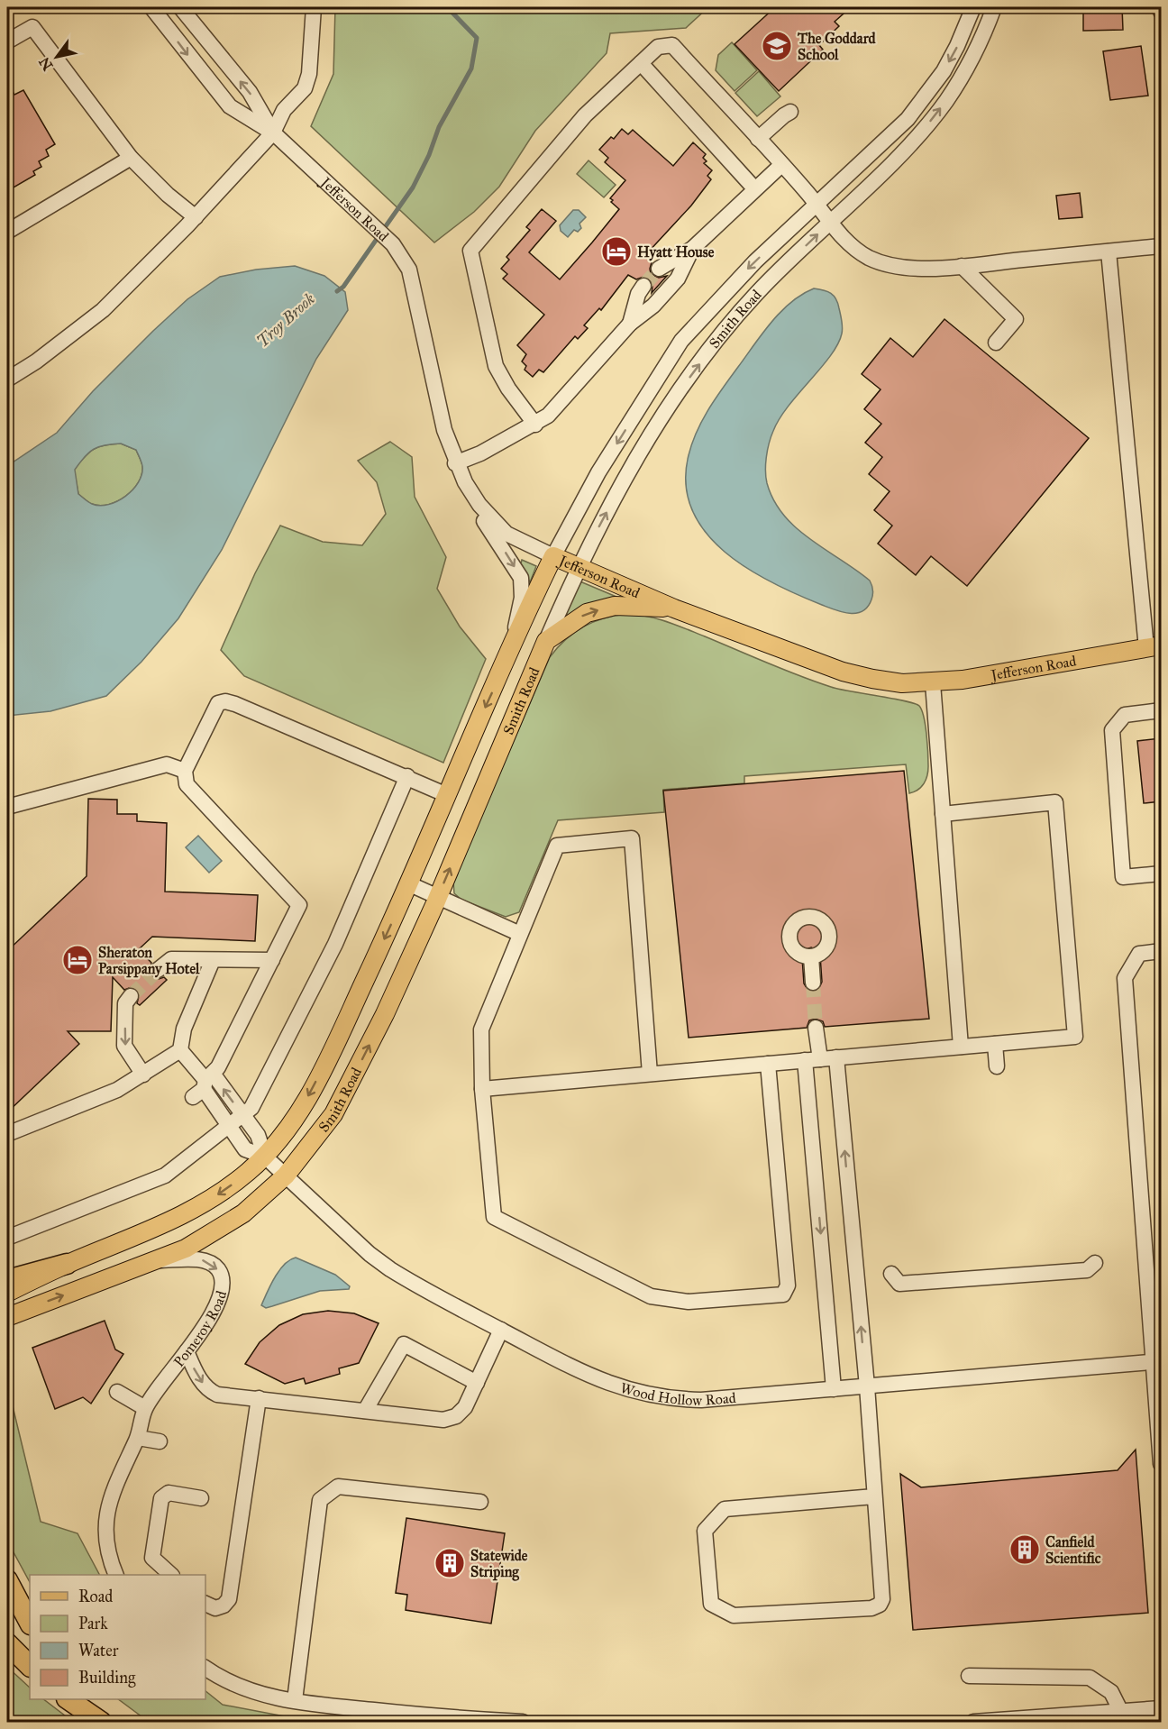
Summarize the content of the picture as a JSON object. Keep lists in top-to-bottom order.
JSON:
{
  "streets": {
    "main road": ["Jefferson Road", "Smith Road"],
    "street": ["Pomeroy Road", "Wood Hollow Road"]
  },
  "crossings": [
    ["Jefferson Road", "Smith Road"],
    ["Smith Road", "Pomeroy Road"],
    ["Smith Road", "Wood Hollow Road"]
  ],
  "water": ["Troy Brook"],
  "places": {
    "school or university": ["The Goddard School"],
    "hotel": ["Hyatt House", "Sheraton Parsippany Hotel"],
    "building": ["Canfield Scientific", "Statewide Striping"]
  },
  "legend": [
    "Road",
    "Park",
    "Water",
    "Building"
  ],
  "north": "bottom left"
}
